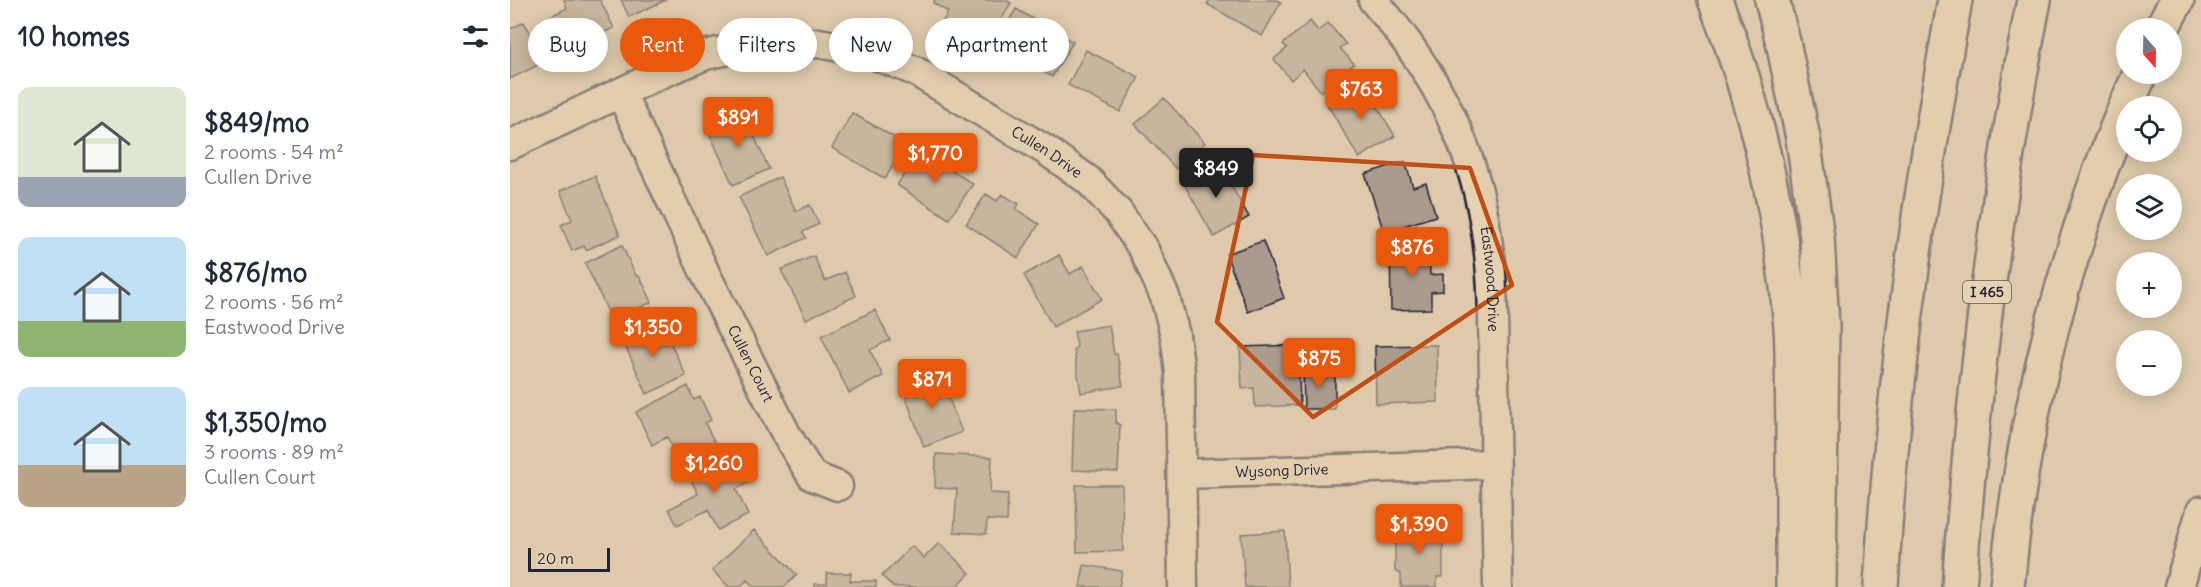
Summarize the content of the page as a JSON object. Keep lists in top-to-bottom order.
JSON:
{
  "streets": {
    "highway": ["I 465"],
    "street": [
      "Cullen Drive",
      "Eastwood Drive",
      "Cullen Court",
      "Wysong Drive"
    ]
  },
  "crossings": [
    ["Cullen Drive", "Cullen Court"],
    ["Cullen Drive", "Wysong Drive"],
    ["Eastwood Drive", "Wysong Drive"]
  ],
  "scale_bar": "20 m",
  "north": "bottom",
  "page": {
    "heading": "10 homes",
    "map_buttons": ["+", "−"],
    "chip": [
      "Buy",
      "Rent",
      "Filters",
      "New",
      "Apartment"
    ],
    "price": [
      "$763",
      "$891",
      "$1,770",
      "$849",
      "$876",
      "$1,350",
      "$875",
      "$871",
      "$1,260",
      "$1,390"
    ],
    "list": [
      {
        "name": "$849/mo",
        "note": "2 rooms · 54 m² · Cullen Drive"
      },
      {
        "name": "$876/mo",
        "note": "2 rooms · 56 m² · Eastwood Drive"
      },
      {
        "name": "$1,350/mo",
        "note": "3 rooms · 89 m² · Cullen Court"
      }
    ],
    "scale": "20 m"
  }
}
